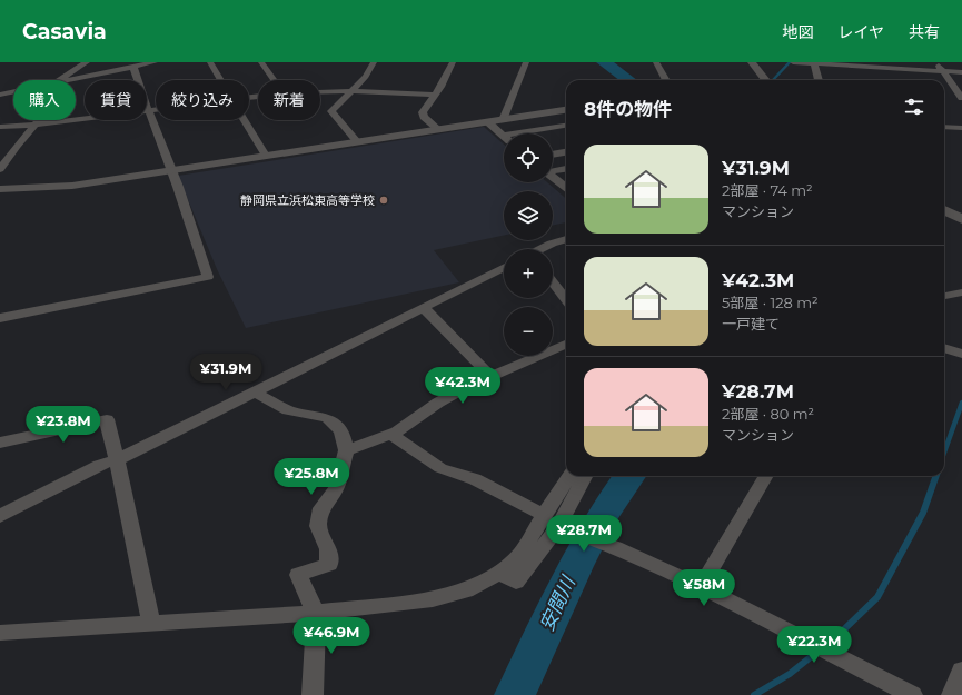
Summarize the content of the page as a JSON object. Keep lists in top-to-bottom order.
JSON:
{
  "water": ["安間川"],
  "places": ["静岡県立浜松東高等学校"],
  "page": {
    "header": "Casavia",
    "nav": ["地図", "レイヤ", "共有"],
    "chip": [
      "購入",
      "賃貸",
      "絞り込み",
      "新着"
    ],
    "heading": "8件の物件",
    "map_buttons": ["+", "−"],
    "list": [
      {
        "name": "¥31.9M",
        "note": "2部屋 · 74 m² · マンション"
      },
      {
        "name": "¥42.3M",
        "note": "5部屋 · 128 m² · 一戸建て"
      },
      {
        "name": "¥28.7M",
        "note": "2部屋 · 80 m² · マンション"
      }
    ],
    "price": [
      "¥31.9M",
      "¥42.3M",
      "¥23.8M",
      "¥25.8M",
      "¥28.7M",
      "¥58M",
      "¥46.9M",
      "¥22.3M"
    ]
  }
}
